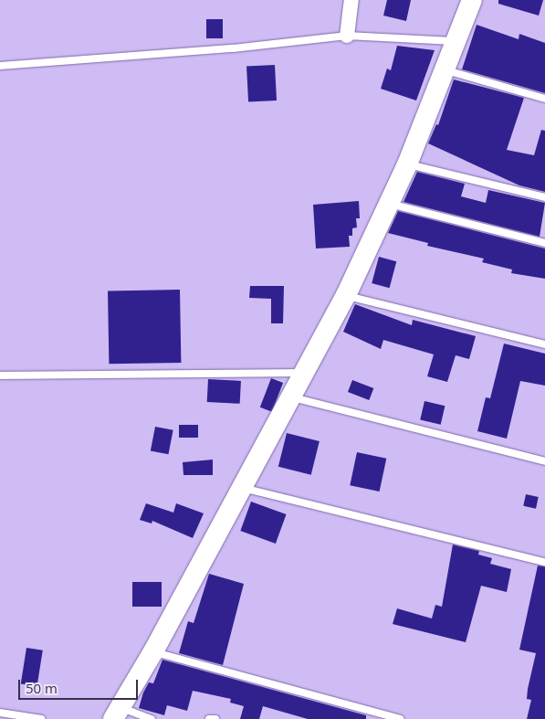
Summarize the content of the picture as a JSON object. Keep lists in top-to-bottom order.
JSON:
{
  "scale_bar": "50 m"
}
